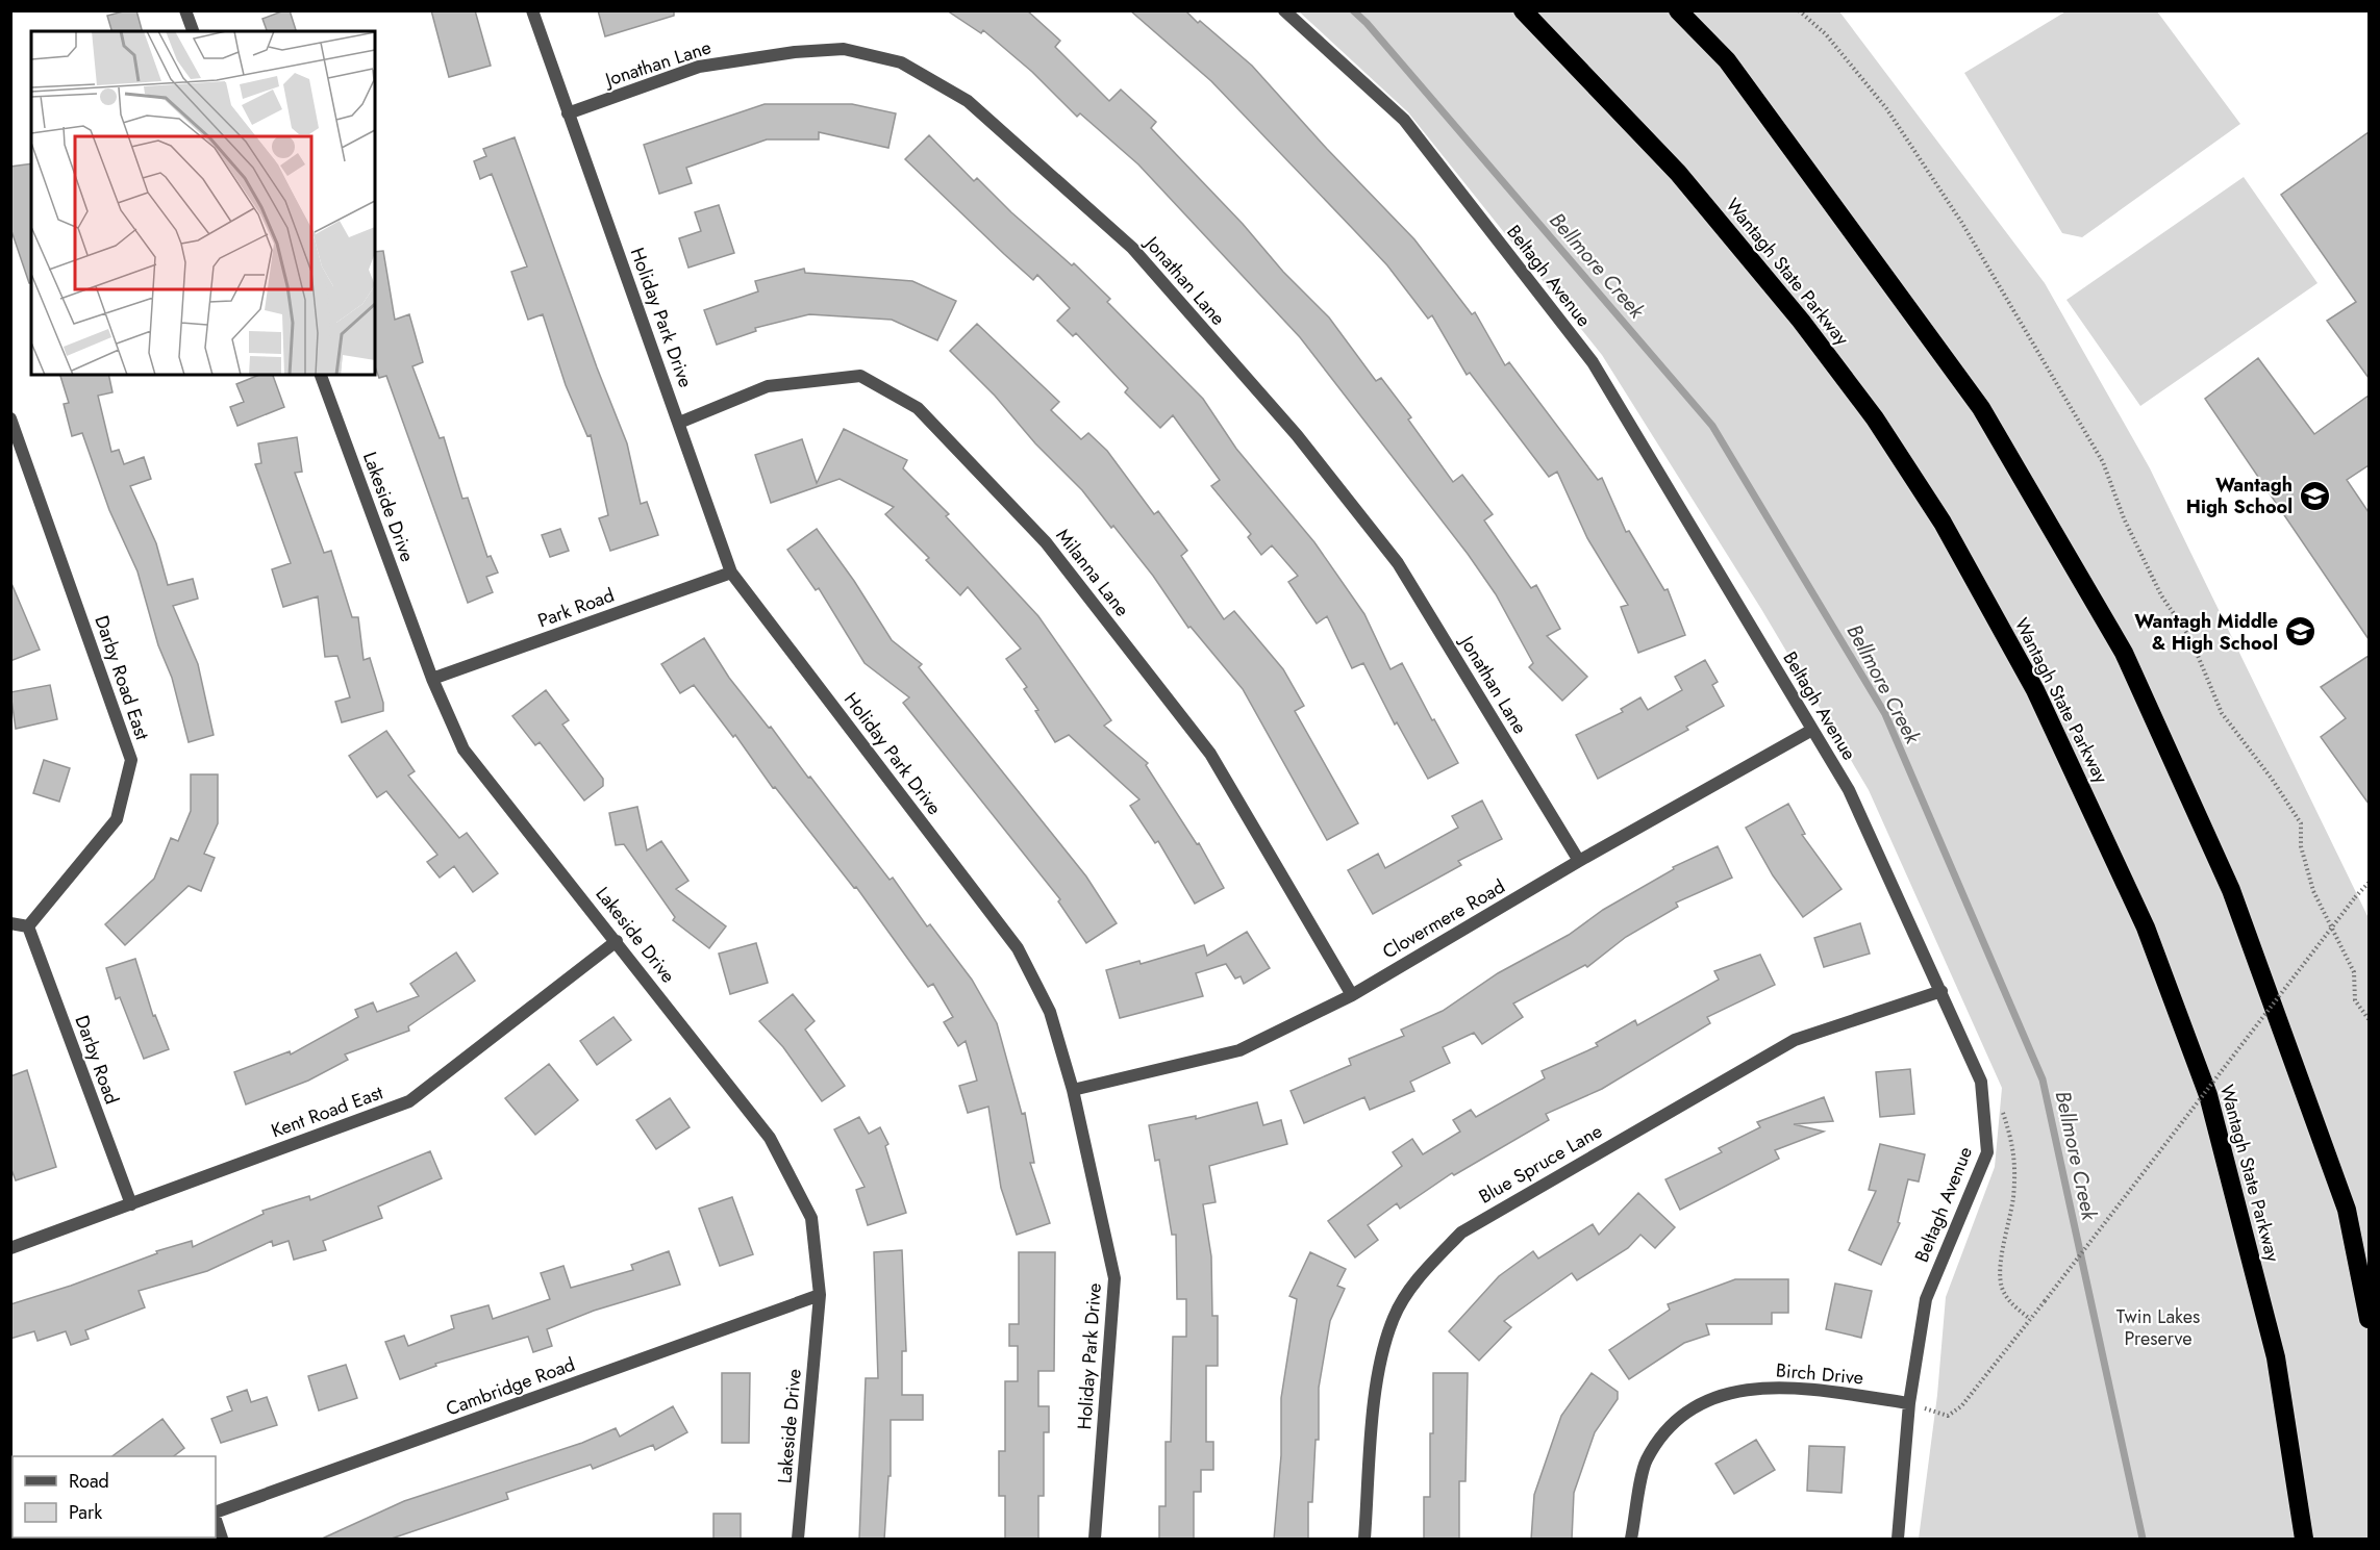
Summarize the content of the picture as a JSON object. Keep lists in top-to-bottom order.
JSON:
{
  "streets": {
    "highway": ["Wantagh State Parkway"],
    "street": [
      "Jonathan Lane",
      "Beltagh Avenue",
      "Holiday Park Drive",
      "Lakeside Drive",
      "Milanna Lane",
      "Park Road",
      "Darby Road East",
      "Clovermere Road",
      "Darby Road",
      "Kent Road East",
      "Blue Spruce Lane",
      "Birch Drive",
      "Cambridge Road"
    ]
  },
  "crossings": [
    ["Jonathan Lane", "Holiday Park Drive"],
    ["Jonathan Lane", "Clovermere Road"],
    ["Beltagh Avenue", "Clovermere Road"],
    ["Beltagh Avenue", "Blue Spruce Lane"],
    ["Beltagh Avenue", "Birch Drive"],
    ["Holiday Park Drive", "Milanna Lane"],
    ["Holiday Park Drive", "Park Road"],
    ["Holiday Park Drive", "Clovermere Road"],
    ["Lakeside Drive", "Park Road"],
    ["Lakeside Drive", "Kent Road East"],
    ["Lakeside Drive", "Cambridge Road"],
    ["Milanna Lane", "Clovermere Road"],
    ["Darby Road East", "Darby Road"],
    ["Darby Road", "Kent Road East"]
  ],
  "water": ["Bellmore Creek"],
  "parks": ["Twin Lakes Preserve"],
  "places": {
    "school or university": ["Wantagh High School", "Wantagh Middle & High School"]
  },
  "legend": ["Road", "Park"]
}
